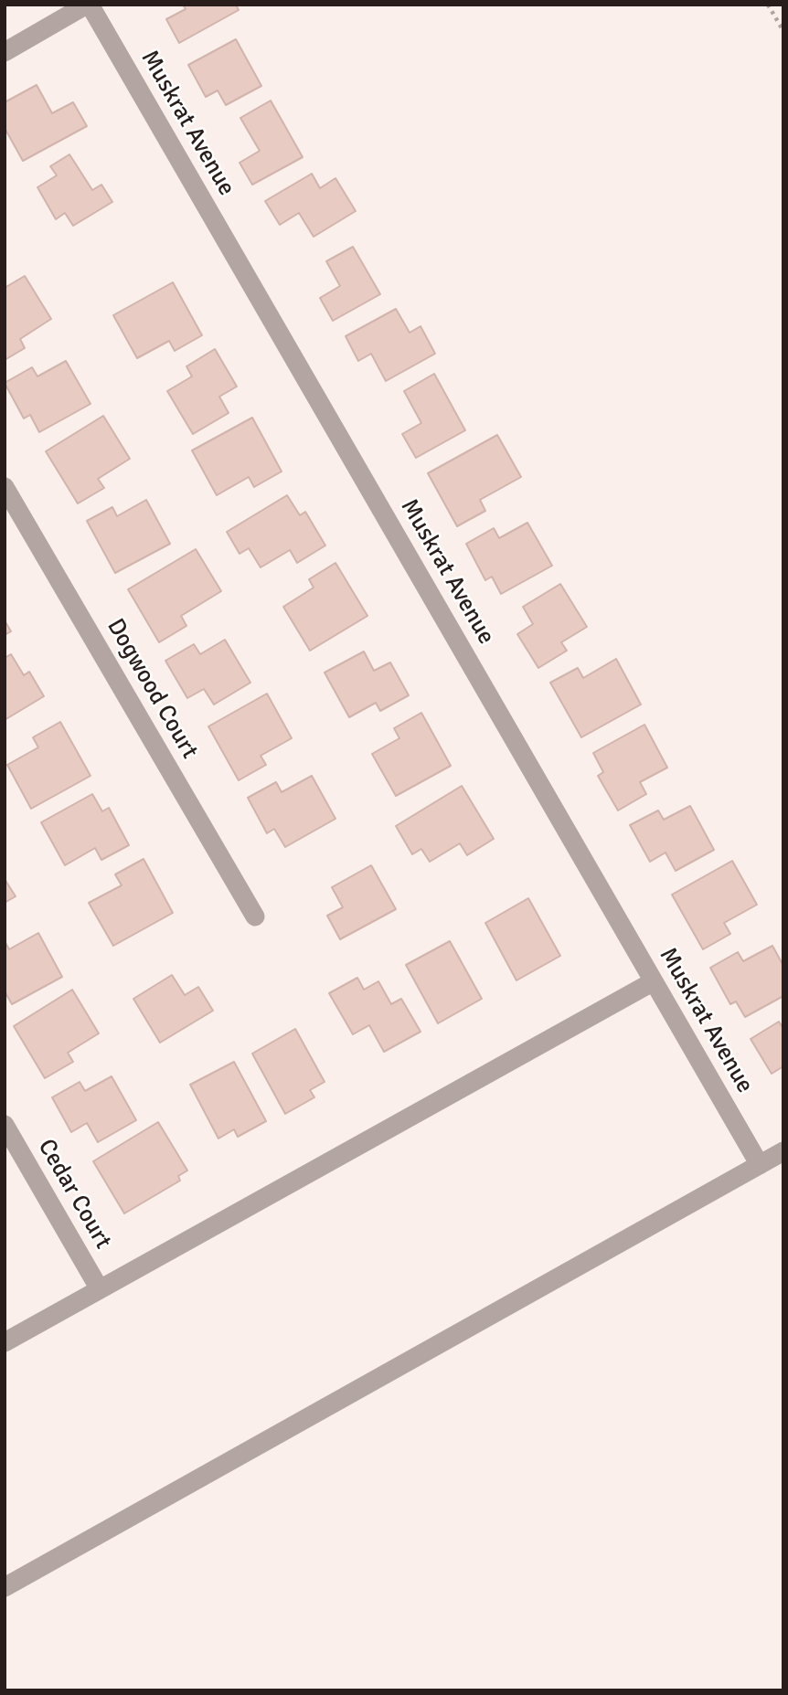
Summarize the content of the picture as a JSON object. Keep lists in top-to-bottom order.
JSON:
{
  "streets": {
    "street": ["Muskrat Avenue", "Dogwood Court", "Cedar Court"]
  }
}
